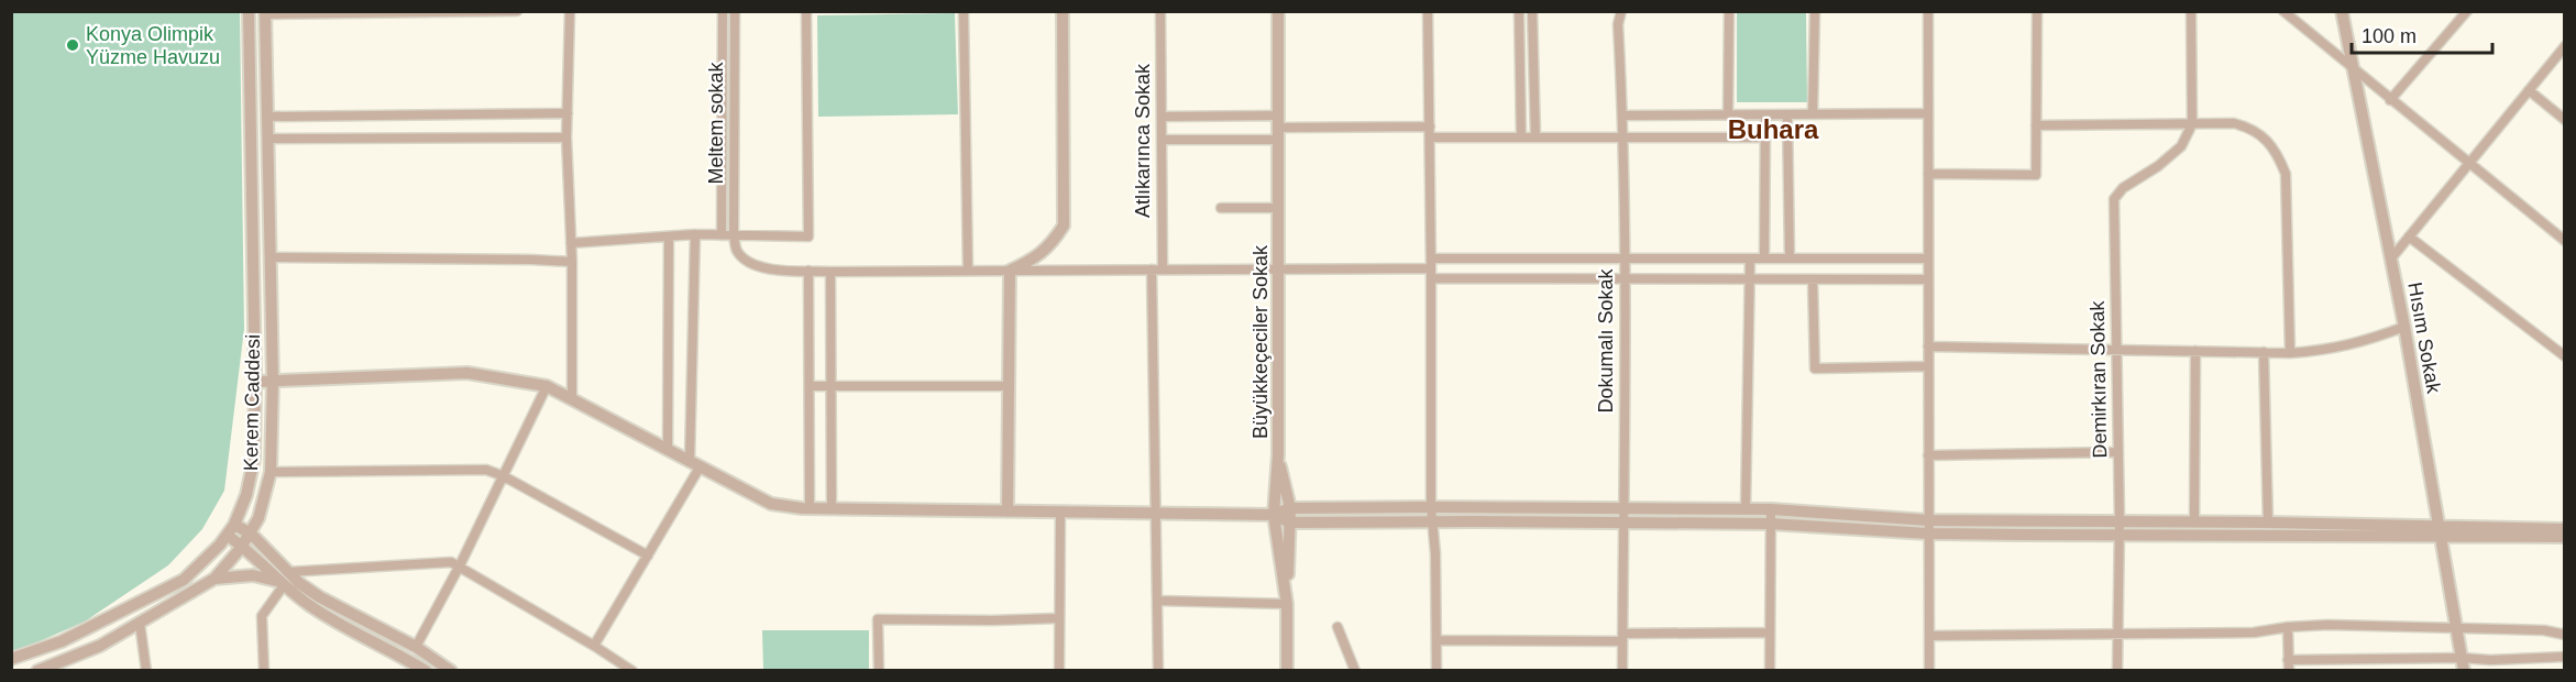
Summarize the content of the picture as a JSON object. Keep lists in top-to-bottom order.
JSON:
{
  "streets": {
    "street": [
      "Meltem sokak",
      "Atlıkarınca Sokak",
      "Hısım Sokak",
      "Dokumalı Sokak",
      "Büyükkeçeciler Sokak",
      "Demirkıran Sokak",
      "Kerem Caddesi"
    ]
  },
  "districts": ["Buhara"],
  "places": ["Konya Olimpik Yüzme Havuzu"],
  "scale_bar": "100 m"
}
